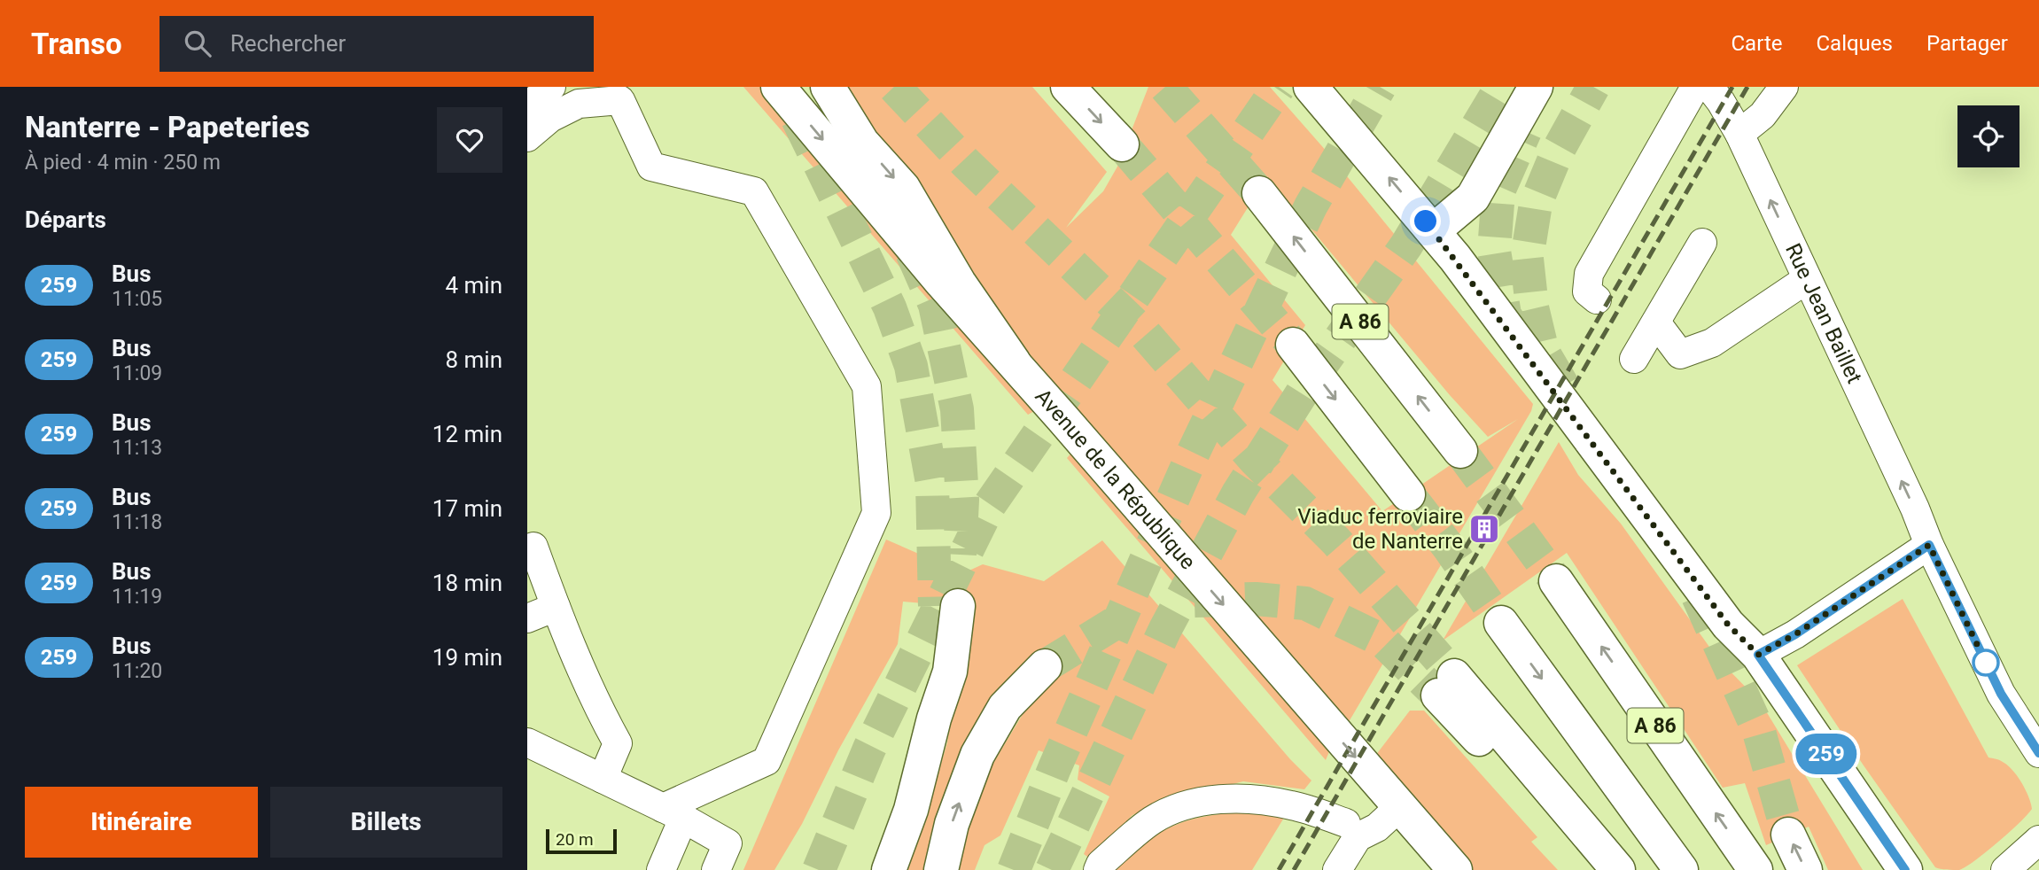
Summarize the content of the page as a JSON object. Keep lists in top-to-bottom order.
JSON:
{
  "streets": {
    "main road": ["A 86", "Avenue de la République"],
    "street": ["Rue Jean Baillet"]
  },
  "one_way": ["Rue Jean Baillet"],
  "places": {
    "building": ["Viaduc ferroviaire de Nanterre"]
  },
  "lines": ["bus line 259"],
  "scale_bar": "20 m",
  "page": {
    "header": "Transo",
    "search": "Rechercher",
    "nav": ["Carte", "Calques", "Partager"],
    "heading": [
      ["Nanterre - Papeteries", "À pied · 4 min · 250 m"],
      "Départs"
    ],
    "on_map": "259",
    "list": [
      {
        "mark": "259",
        "name": "Bus",
        "note": "11:05",
        "value": "4 min"
      },
      {
        "mark": "259",
        "name": "Bus",
        "note": "11:09",
        "value": "8 min"
      },
      {
        "mark": "259",
        "name": "Bus",
        "note": "11:13",
        "value": "12 min"
      },
      {
        "mark": "259",
        "name": "Bus",
        "note": "11:18",
        "value": "17 min"
      },
      {
        "mark": "259",
        "name": "Bus",
        "note": "11:19",
        "value": "18 min"
      },
      {
        "mark": "259",
        "name": "Bus",
        "note": "11:20",
        "value": "19 min"
      }
    ],
    "buttons": ["Itinéraire", "Billets"],
    "scale": "20 m"
  }
}
